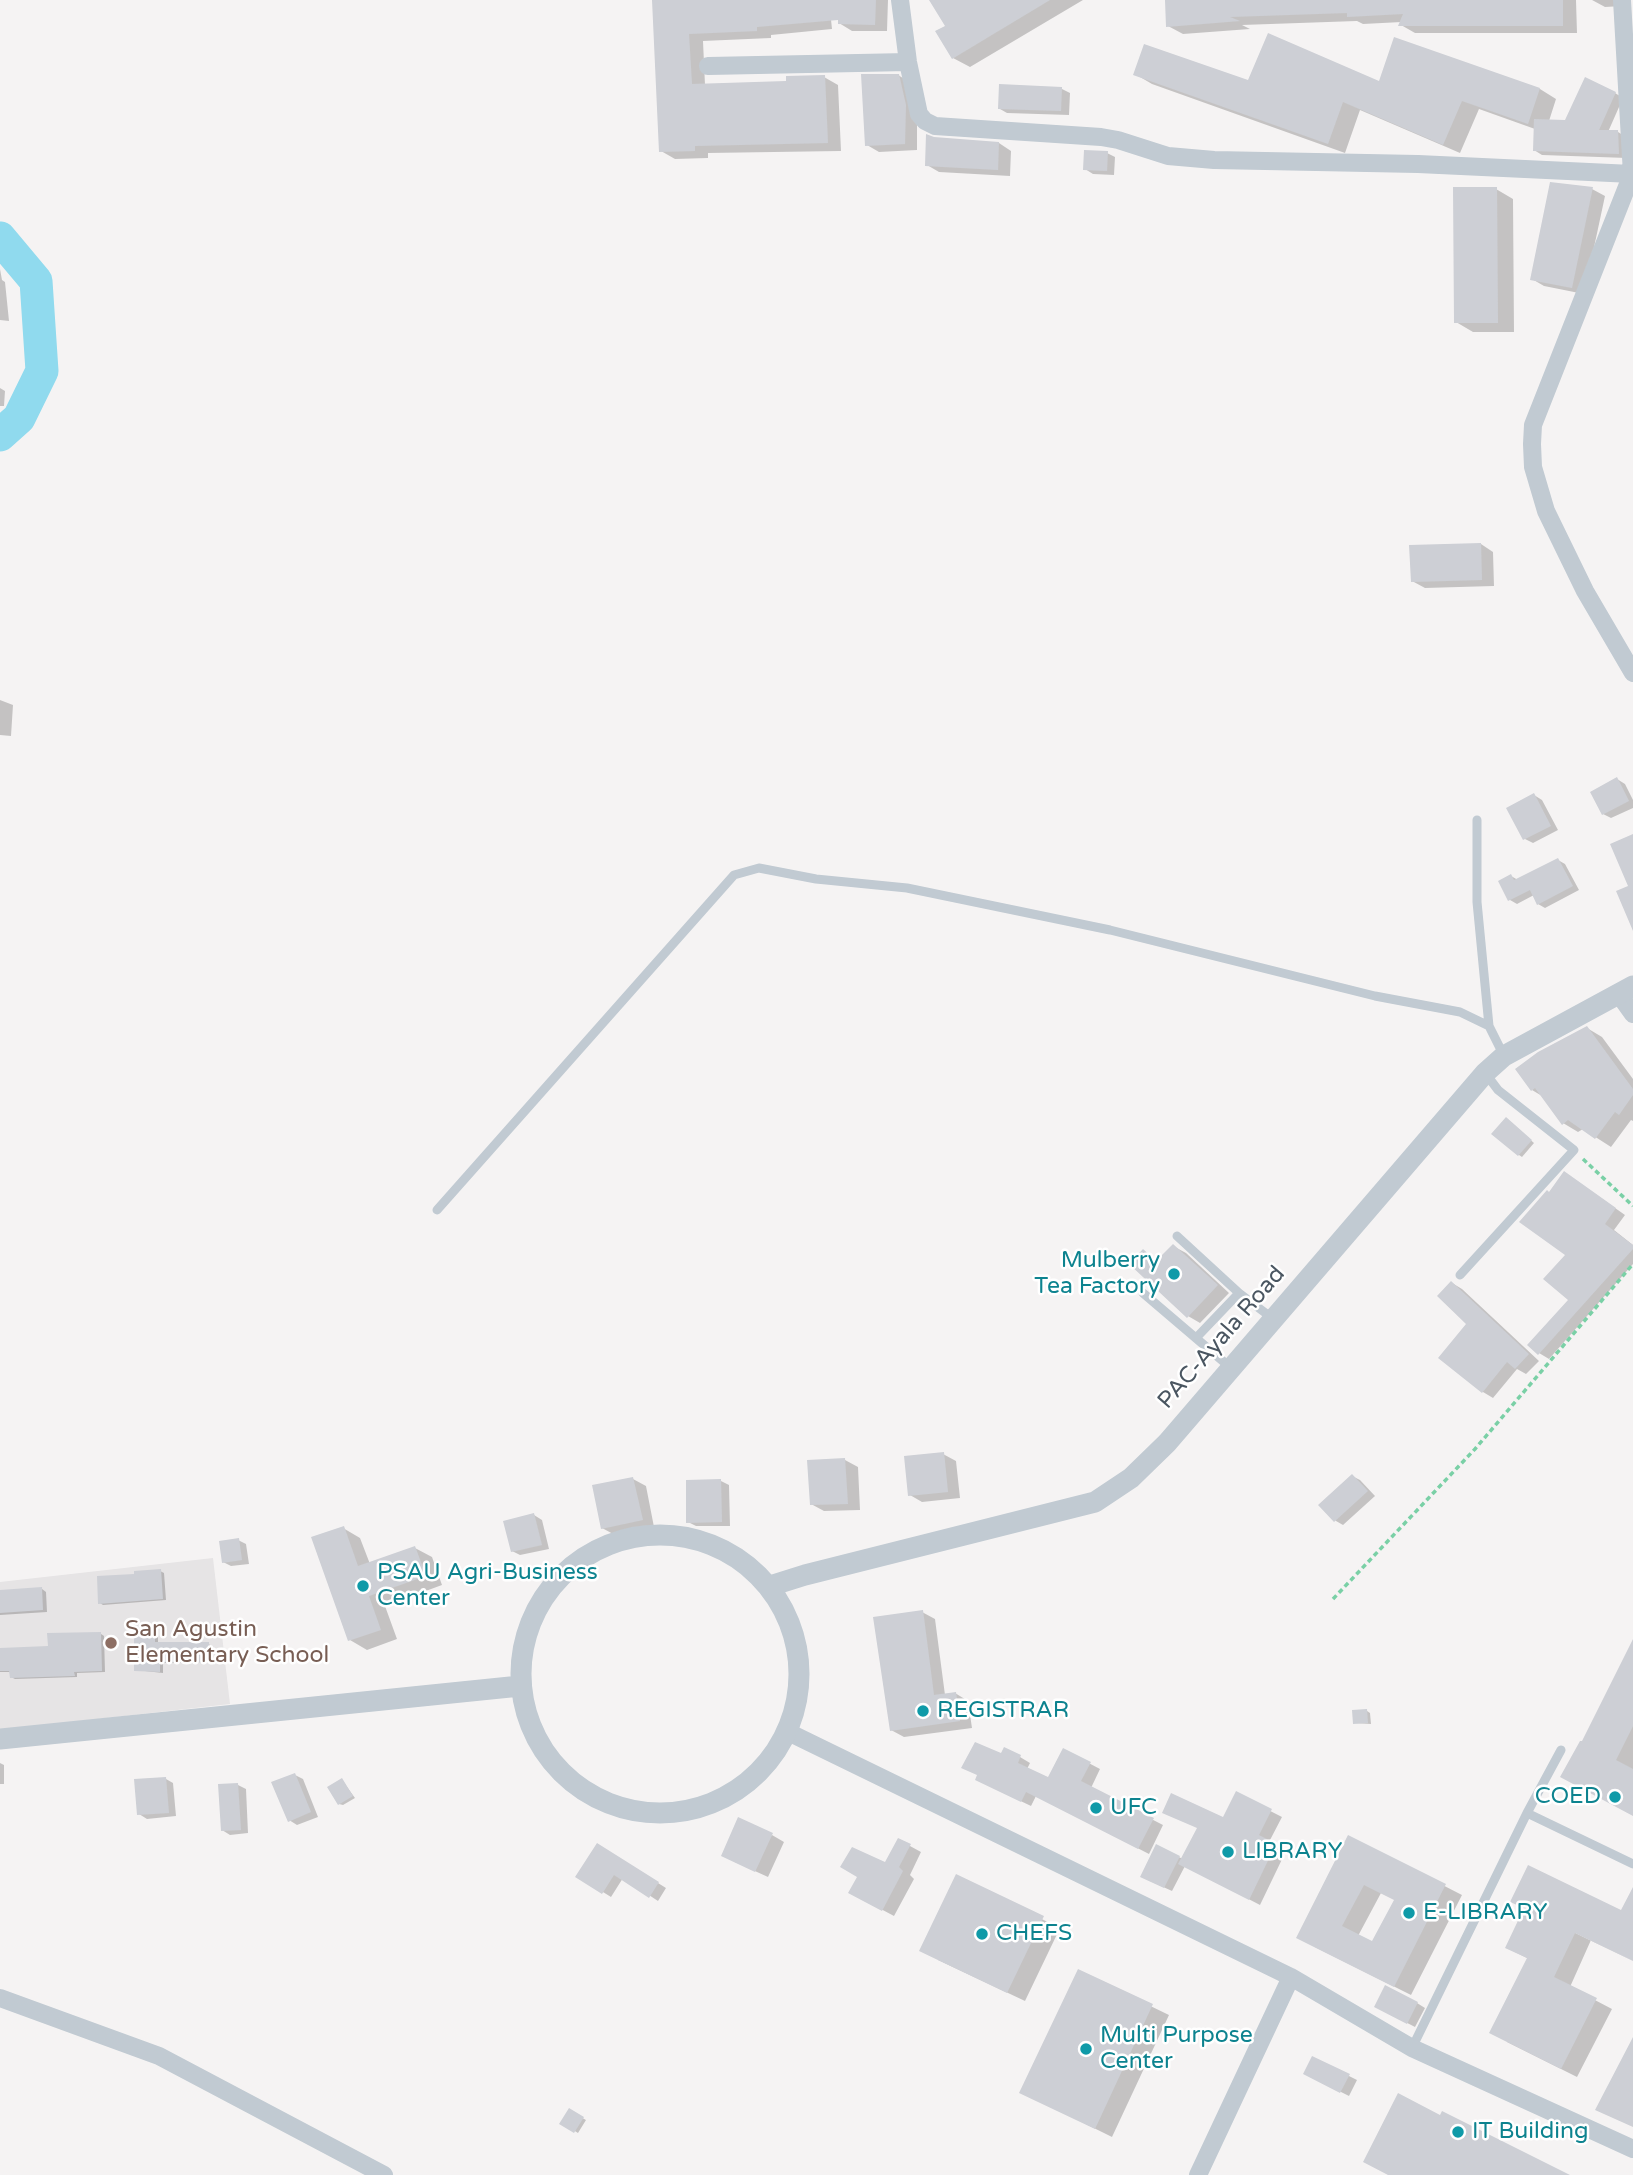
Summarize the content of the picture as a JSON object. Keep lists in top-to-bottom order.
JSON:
{
  "streets": {
    "street": ["PAC-Ayala Road"]
  },
  "places": [
    "Mulberry Tea Factory",
    "PSAU Agri-Business Center",
    "San Agustin Elementary School",
    "REGISTRAR",
    "COED",
    "UFC",
    "LIBRARY",
    "E-LIBRARY",
    "CHEFS",
    "Multi Purpose Center",
    "IT Building"
  ]
}
